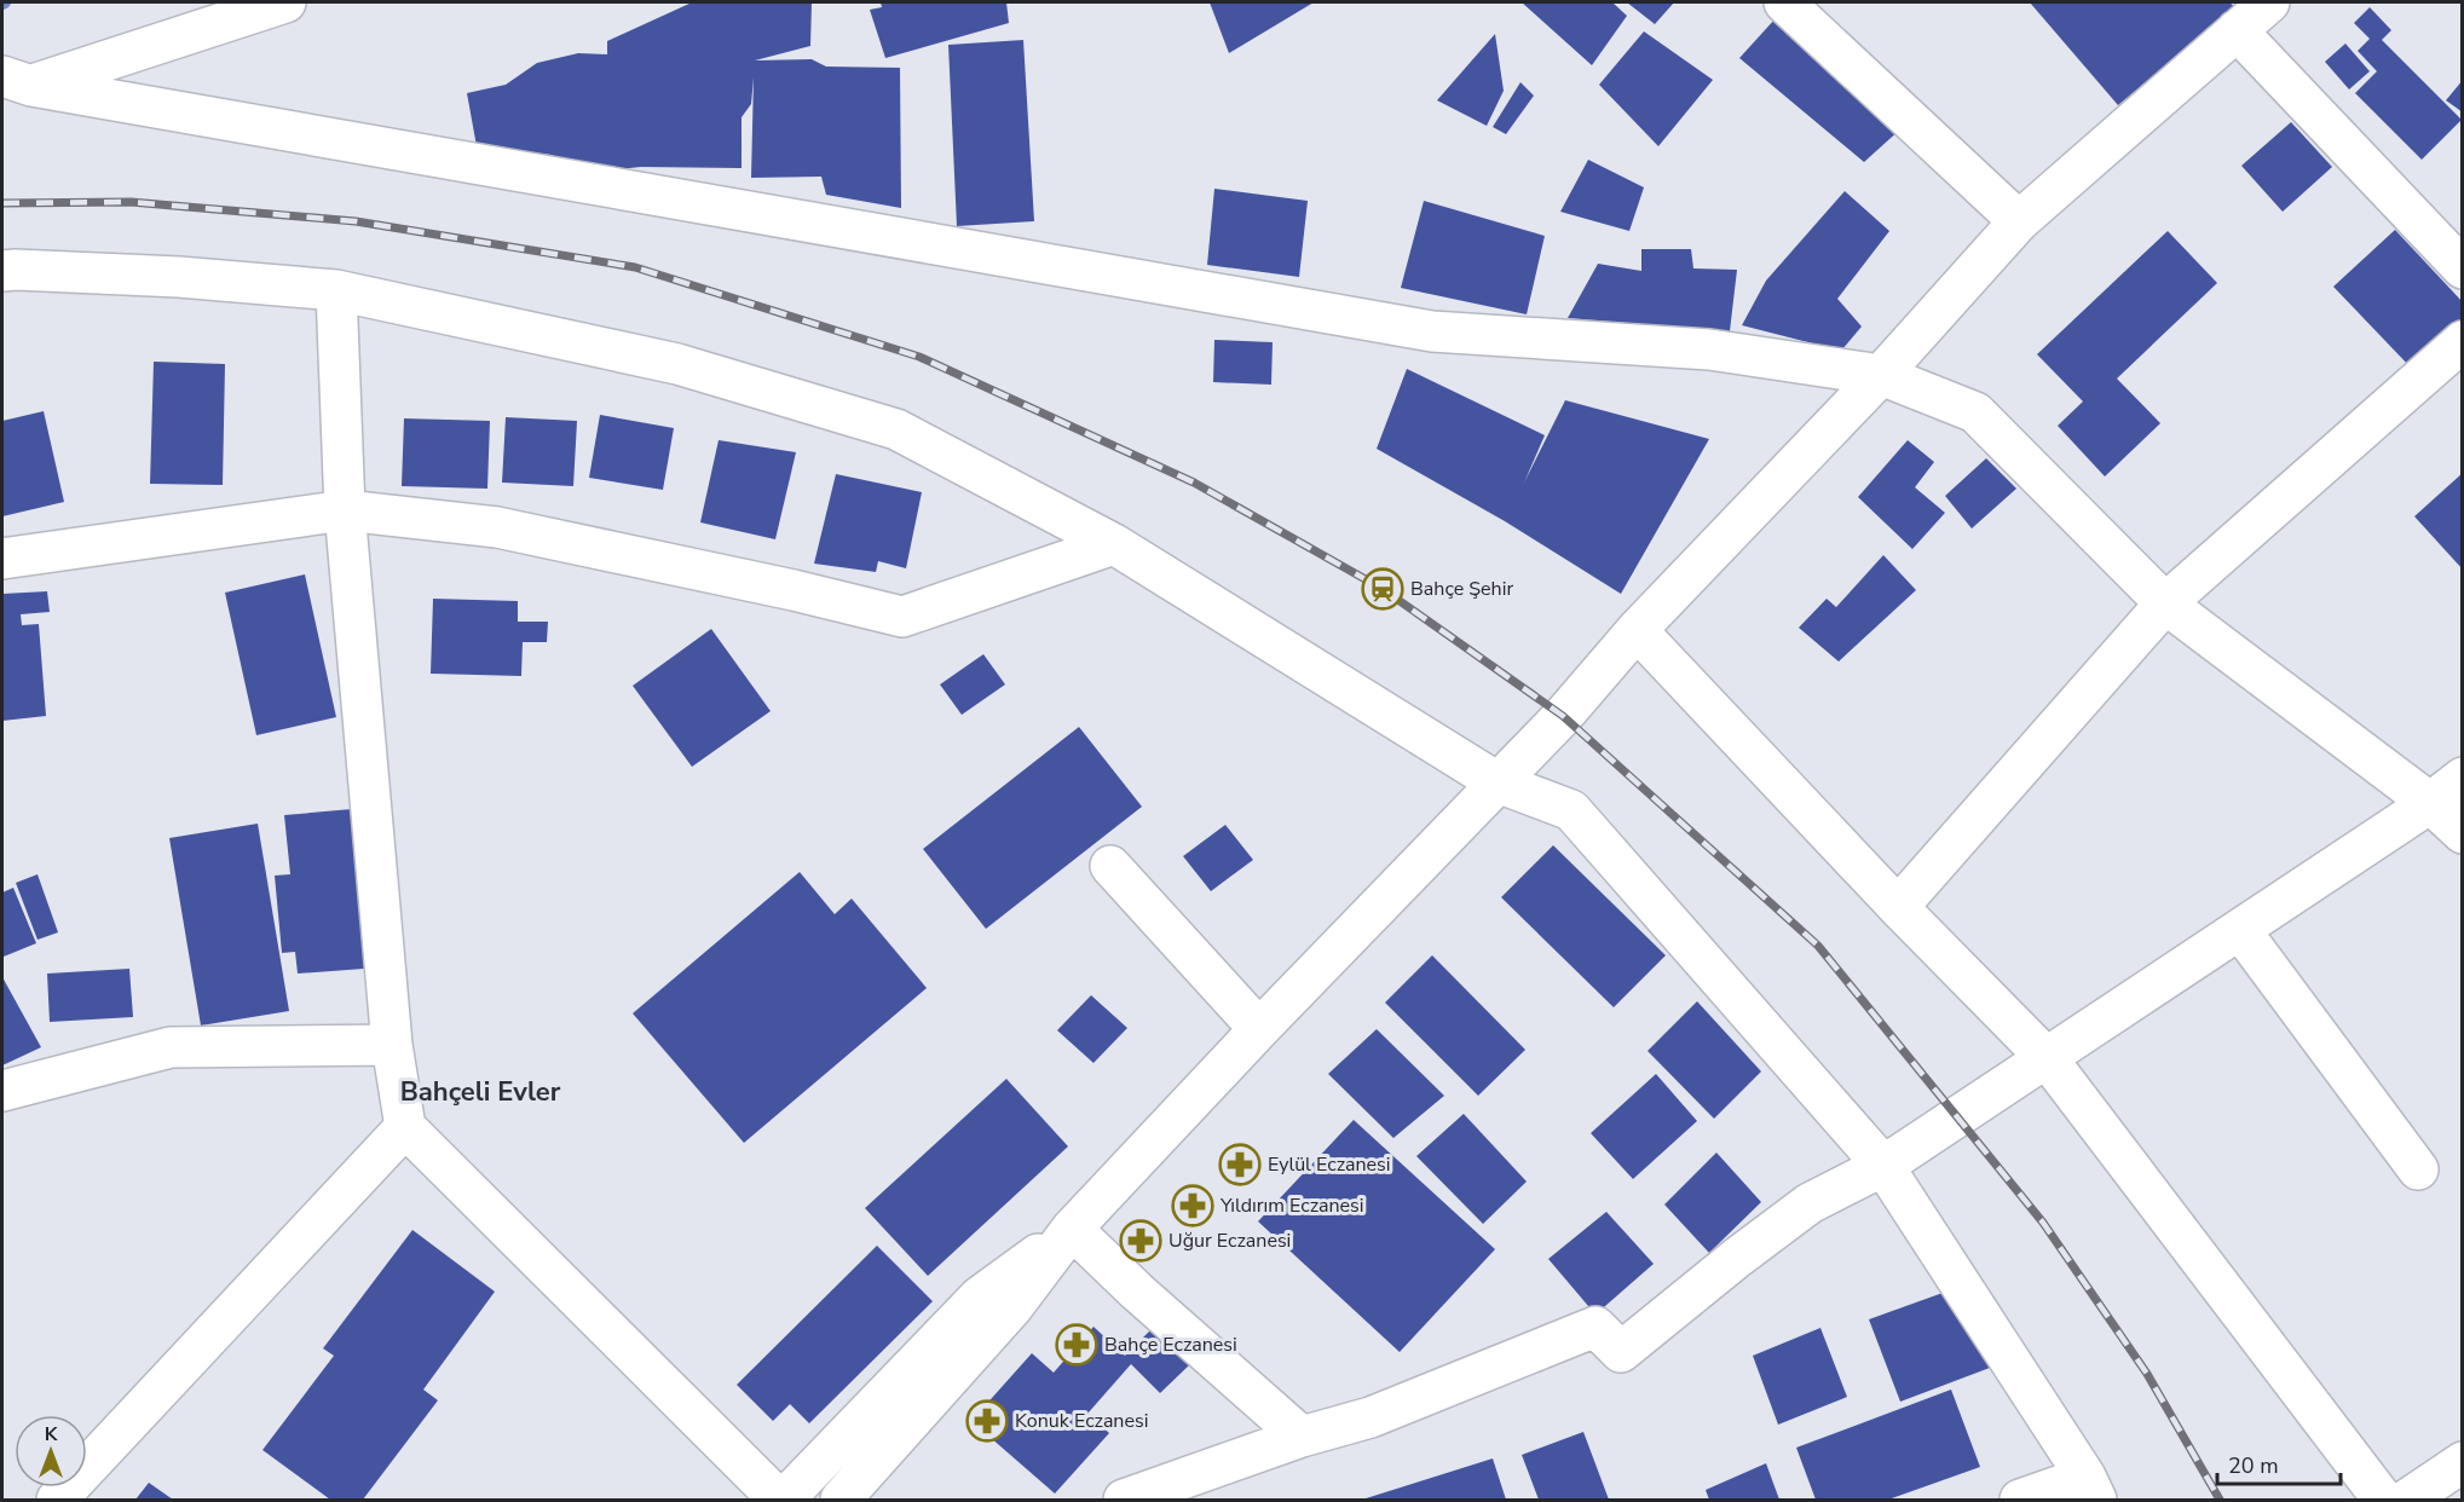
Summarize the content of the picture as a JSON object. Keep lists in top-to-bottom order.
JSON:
{
  "districts": ["Bahçeli Evler"],
  "places": {
    "station": ["Bahçe Şehir"],
    "pharmacy": [
      "Eylül Eczanesi",
      "Yıldırım Eczanesi",
      "Uğur Eczanesi",
      "Bahçe Eczanesi",
      "Konuk Eczanesi"
    ]
  },
  "scale_bar": "20 m",
  "north": "top"
}
